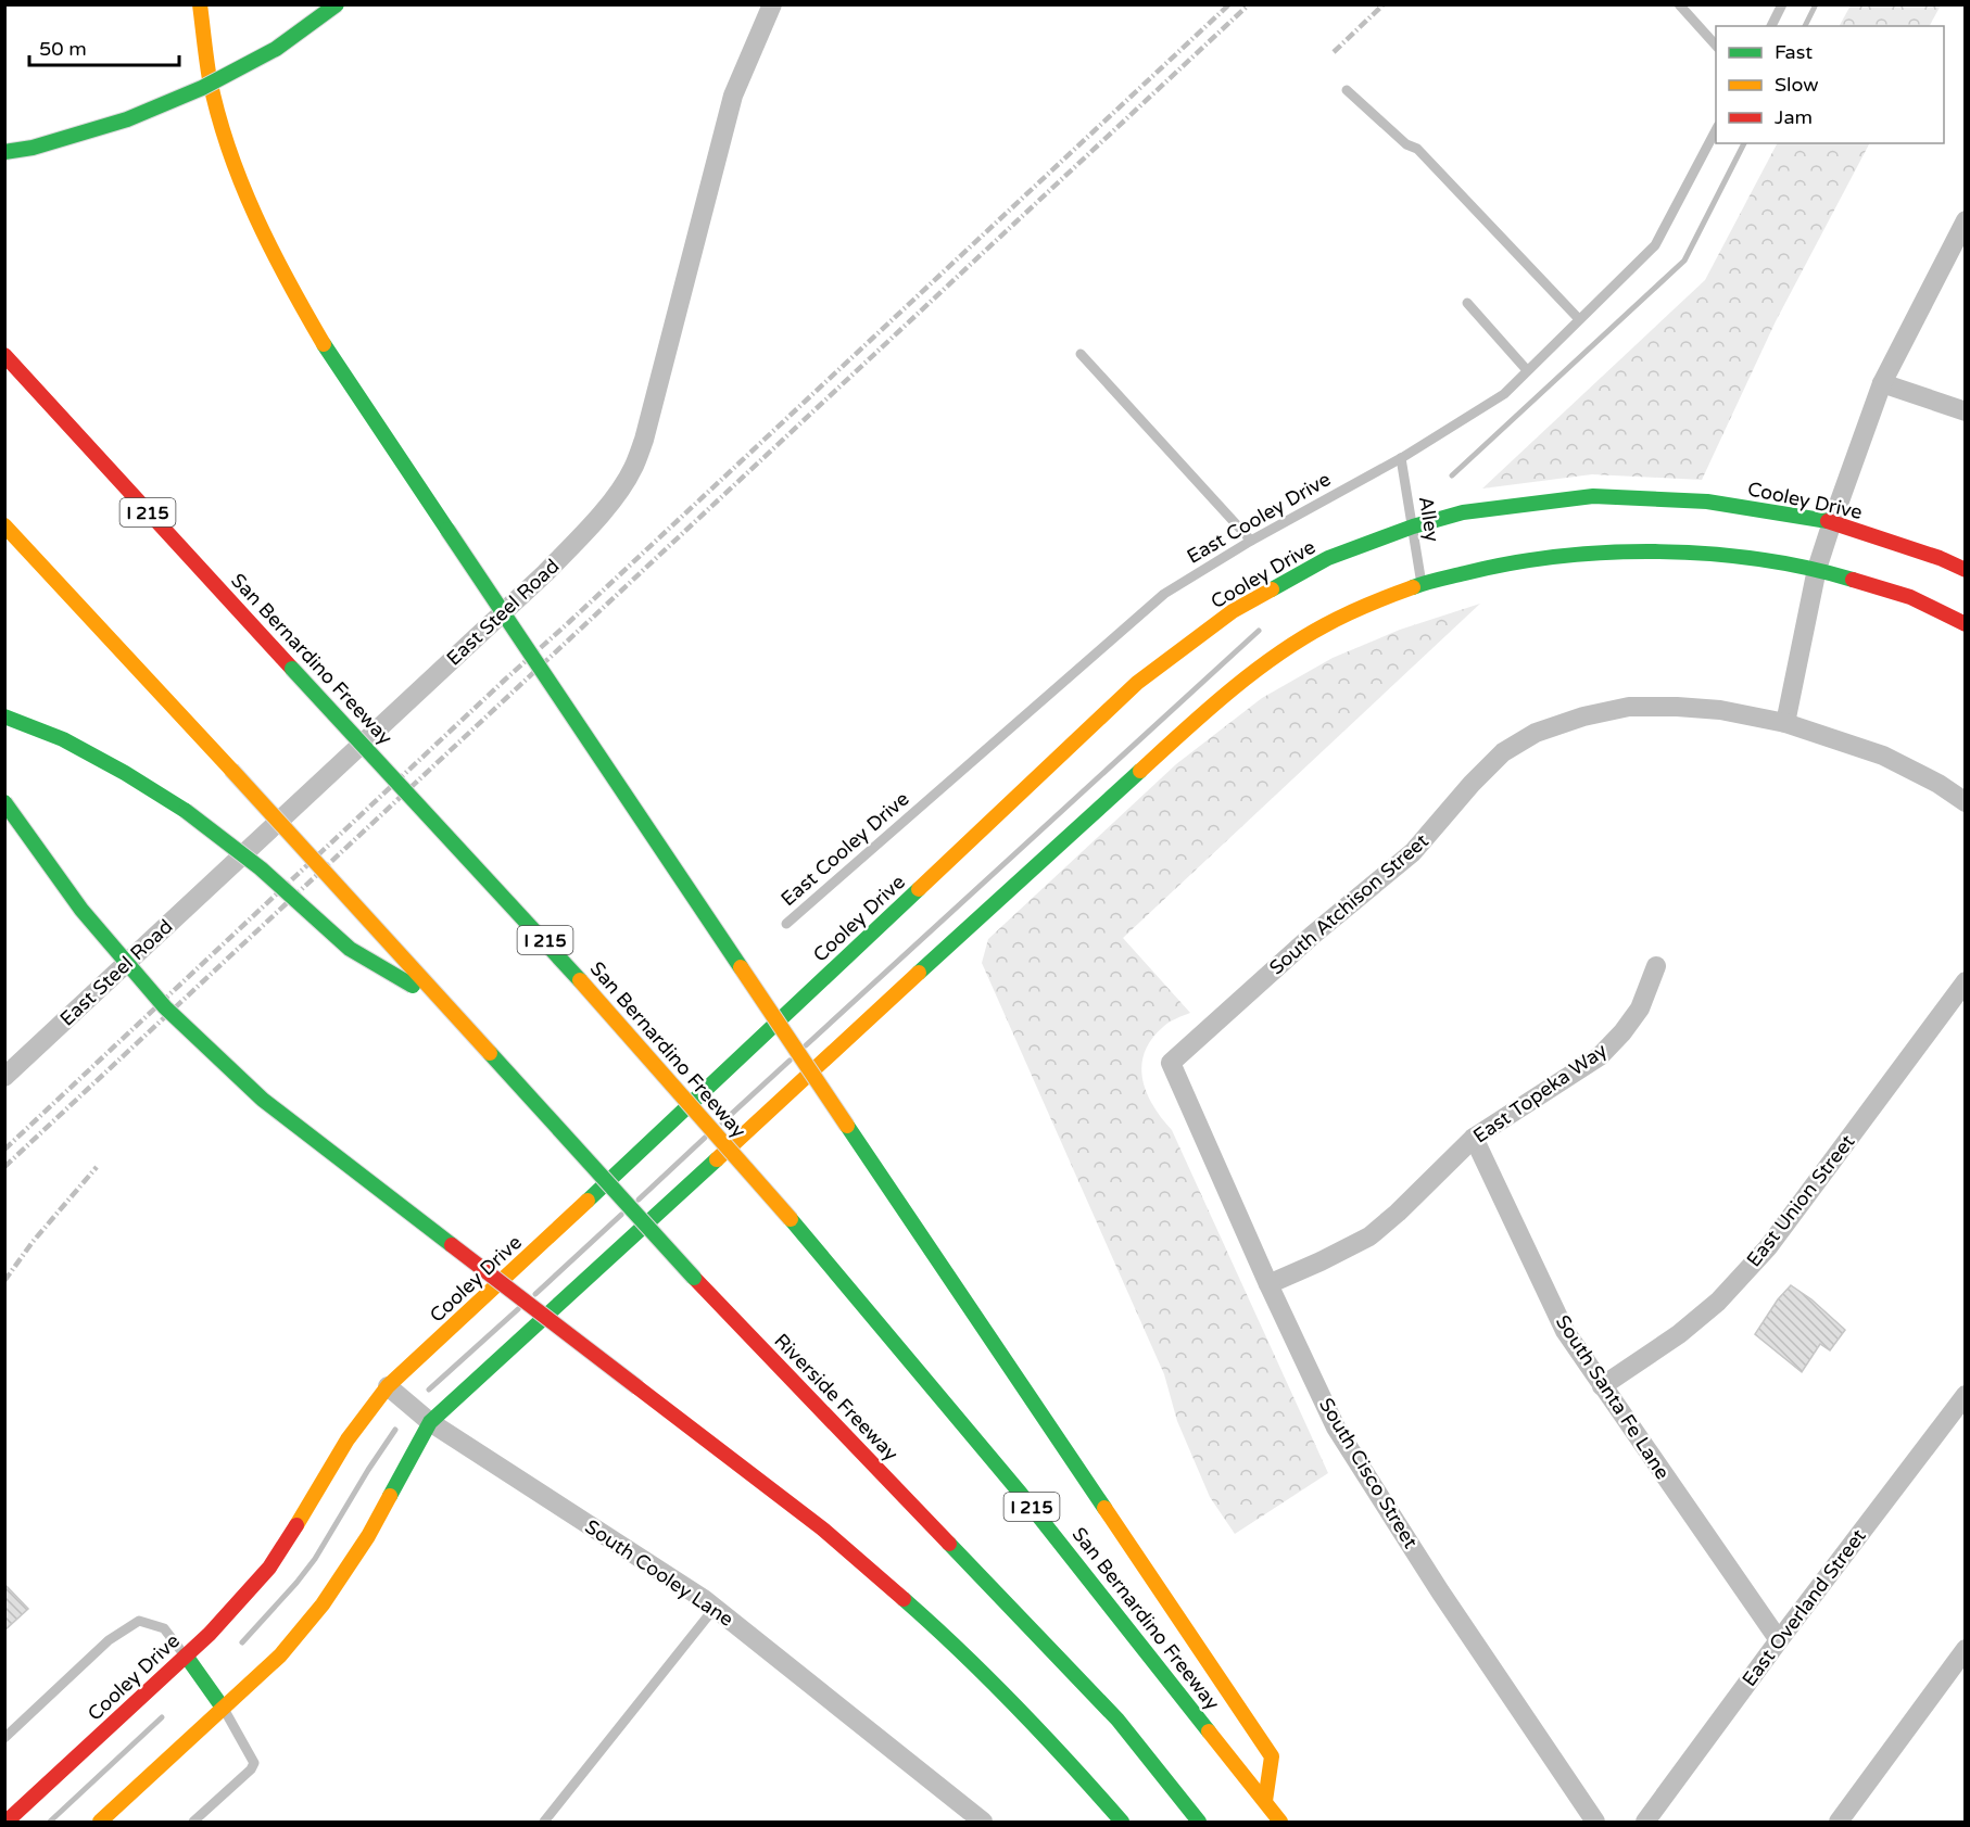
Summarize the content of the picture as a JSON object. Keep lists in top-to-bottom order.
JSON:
{
  "streets": {
    "main road": [
      "Cooley Drive",
      "I 215",
      "San Bernardino Freeway",
      "Riverside Freeway"
    ],
    "street": [
      "East Steel Road",
      "South Atchison Street",
      "East Topeka Way",
      "East Union Street",
      "South Santa Fe Lane",
      "South Cisco Street",
      "South Cooley Lane",
      "East Overland Street"
    ],
    "lane": ["East Cooley Drive", "Alley"]
  },
  "crossings": [
    ["Cooley Drive", "Alley"],
    ["Cooley Drive", "South Cooley Lane"],
    ["I 215", "San Bernardino Freeway"],
    ["East Cooley Drive", "Alley"],
    ["South Atchison Street", "South Cisco Street"],
    ["East Topeka Way", "South Santa Fe Lane"],
    ["East Topeka Way", "South Cisco Street"],
    ["East Union Street", "South Santa Fe Lane"],
    ["South Santa Fe Lane", "East Overland Street"]
  ],
  "legend": ["Fast", "Slow", "Jam"],
  "scale_bar": "50 m"
}
